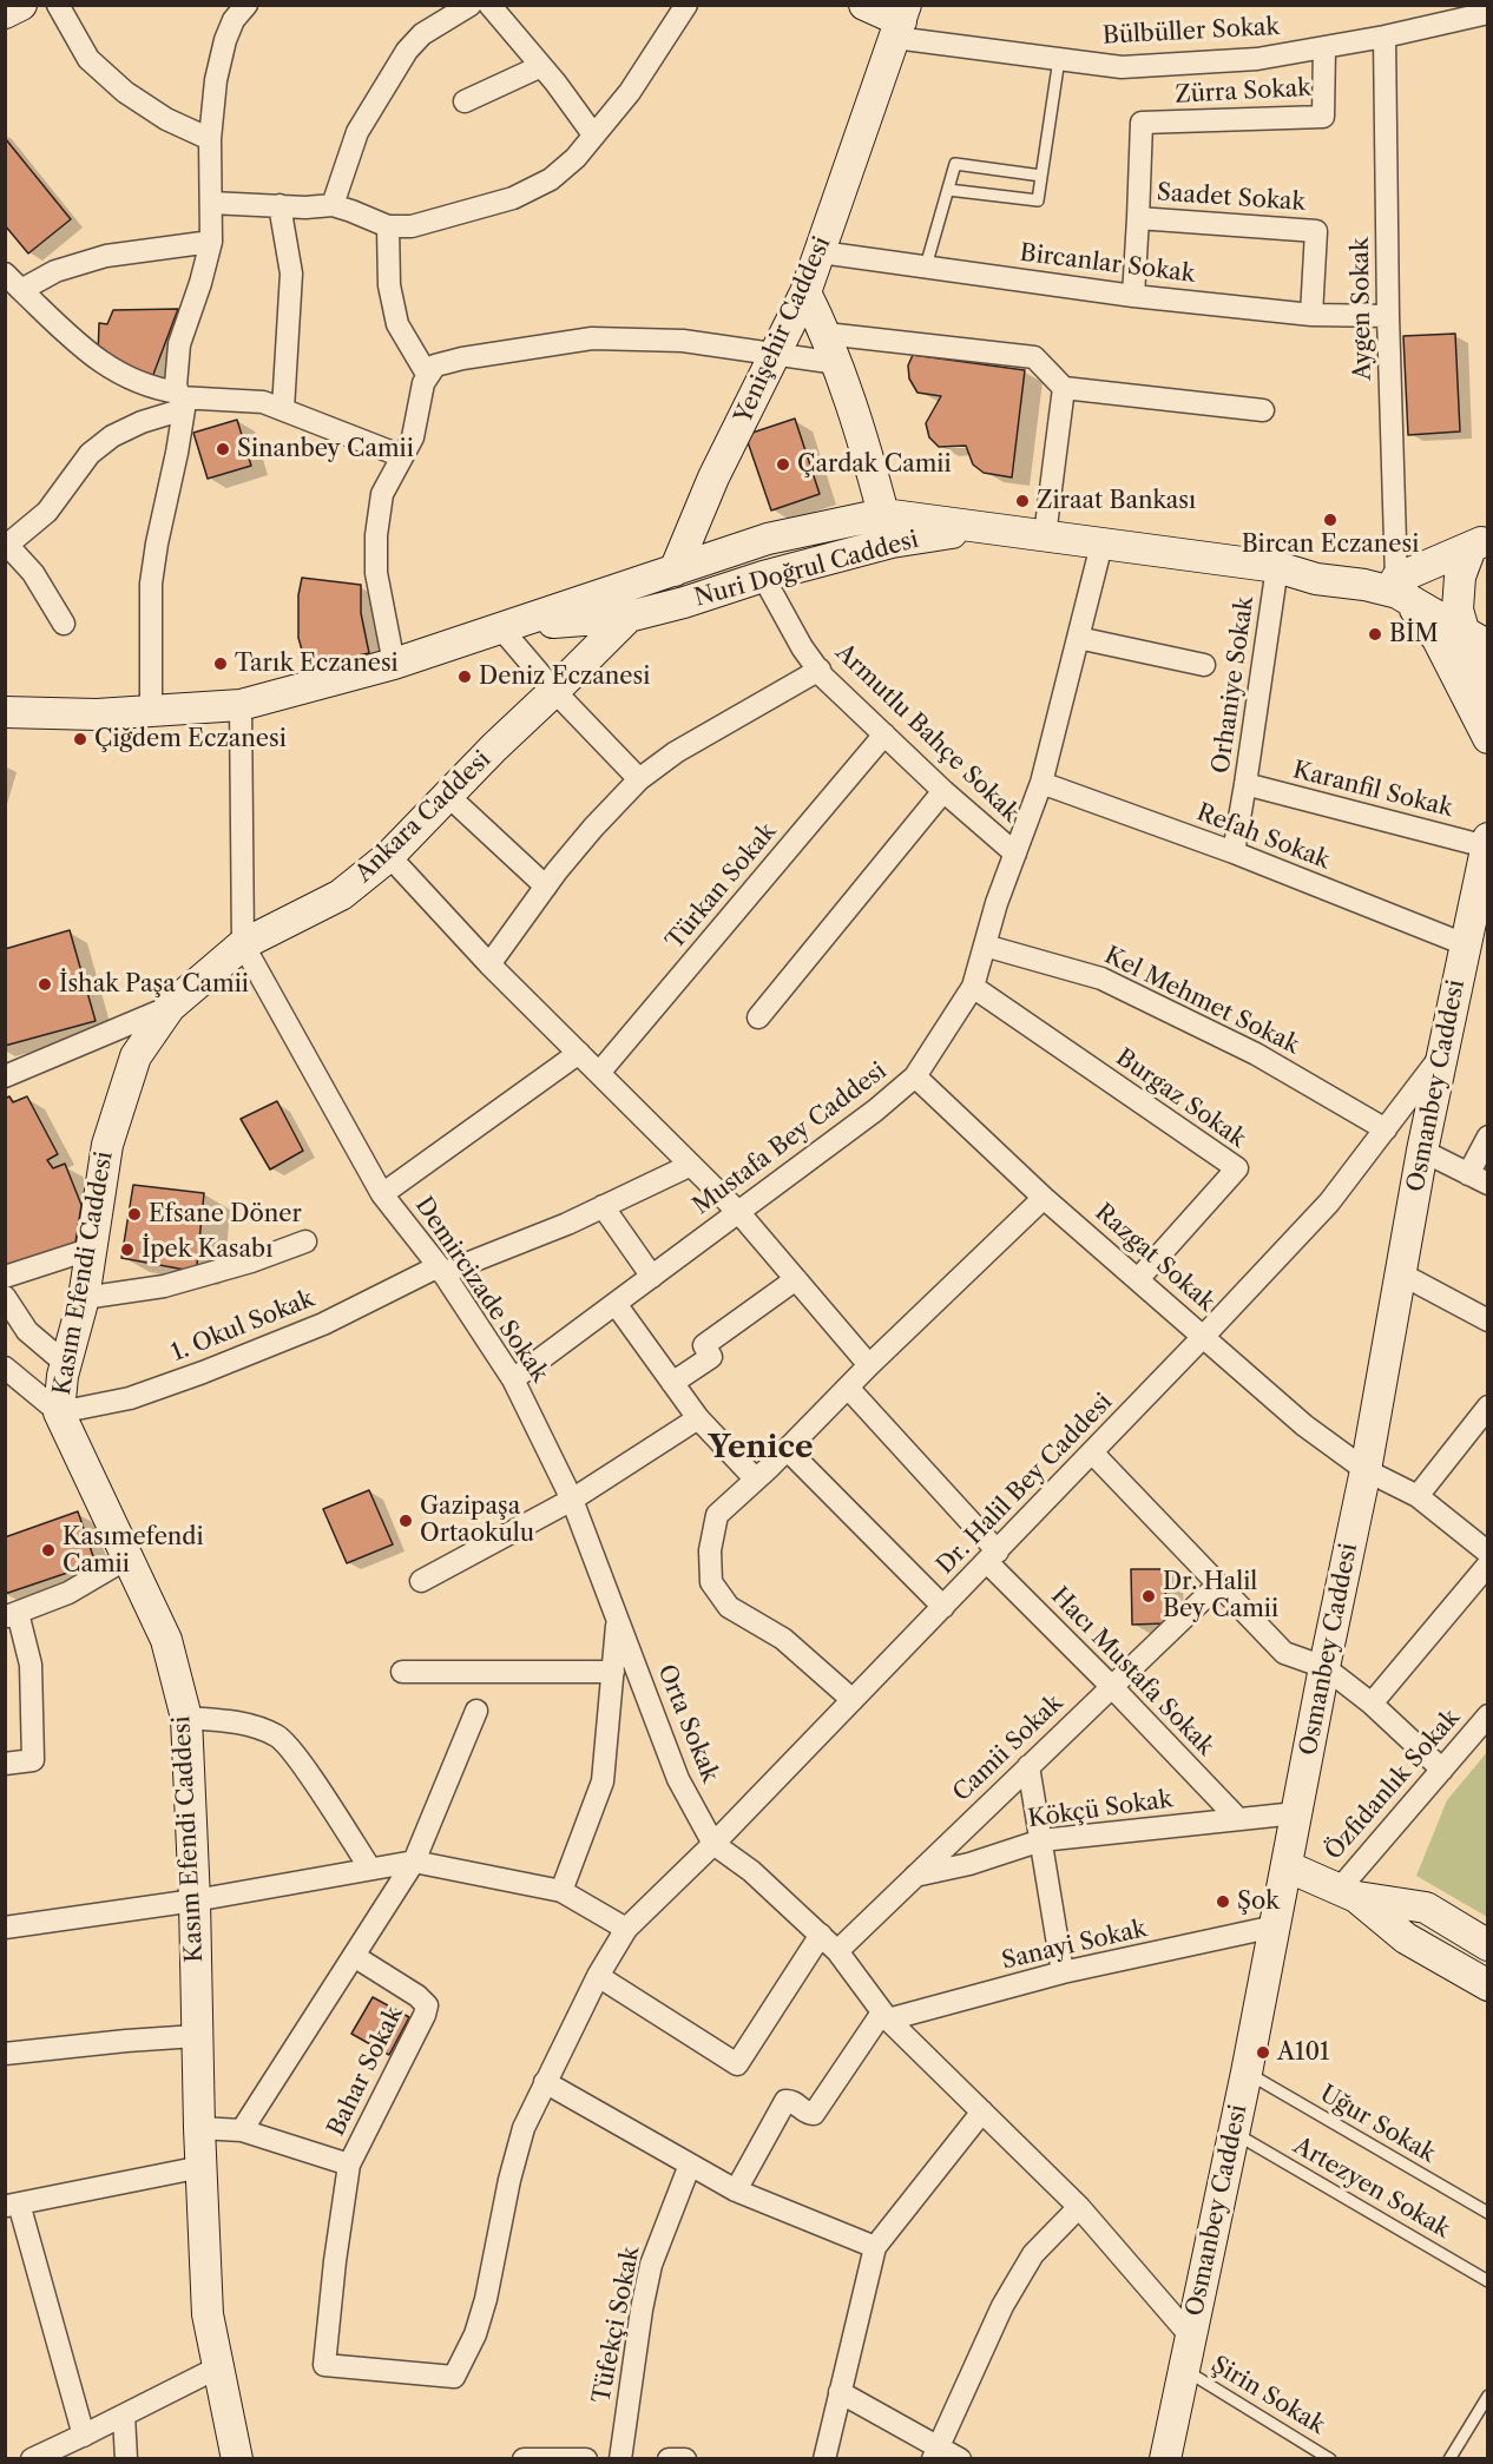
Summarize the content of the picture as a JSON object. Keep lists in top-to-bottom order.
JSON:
{
  "streets": {
    "street": [
      "Bülbüller Sokak",
      "Zürra Sokak",
      "Saadet Sokak",
      "Bircanlar Sokak",
      "Aygen Sokak",
      "Yenişehir Caddesi",
      "Nuri Doğrul Caddesi",
      "Orhaniye Sokak",
      "Armutlu Bahçe Sokak",
      "Karanfil Sokak",
      "Ankara Caddesi",
      "Refah Sokak",
      "Türkan Sokak",
      "Kel Mehmet Sokak",
      "Osmanbey Caddesi",
      "Burgaz Sokak",
      "Mustafa Bey Caddesi",
      "Razgat Sokak",
      "Kasım Efendi Caddesi",
      "Demircizade Sokak",
      "1. Okul Sokak",
      "Dr. Halil Bey Caddesi",
      "Hacı Mustafa Sokak",
      "Orta Sokak",
      "Camii Sokak",
      "Özfidanlık Sokak",
      "Kökçü Sokak",
      "Sanayi Sokak",
      "Bahar Sokak",
      "Tüfekçi Sokak"
    ],
    "lane": ["Uğur Sokak", "Artezyen Sokak", "Şirin Sokak"]
  },
  "crossings": [
    ["Bülbüller Sokak", "Zürra Sokak"],
    ["Bülbüller Sokak", "Aygen Sokak"],
    ["Bülbüller Sokak", "Yenişehir Caddesi"],
    ["Zürra Sokak", "Saadet Sokak"],
    ["Saadet Sokak", "Bircanlar Sokak"],
    ["Bircanlar Sokak", "Aygen Sokak"],
    ["Bircanlar Sokak", "Yenişehir Caddesi"],
    ["Aygen Sokak", "Nuri Doğrul Caddesi"],
    ["Yenişehir Caddesi", "Nuri Doğrul Caddesi"],
    ["Nuri Doğrul Caddesi", "Orhaniye Sokak"],
    ["Nuri Doğrul Caddesi", "Armutlu Bahçe Sokak"],
    ["Nuri Doğrul Caddesi", "Ankara Caddesi"],
    ["Nuri Doğrul Caddesi", "Mustafa Bey Caddesi"],
    ["Orhaniye Sokak", "Karanfil Sokak"],
    ["Orhaniye Sokak", "Refah Sokak"],
    ["Armutlu Bahçe Sokak", "Türkan Sokak"],
    ["Armutlu Bahçe Sokak", "Mustafa Bey Caddesi"],
    ["Karanfil Sokak", "Osmanbey Caddesi"],
    ["Ankara Caddesi", "Kasım Efendi Caddesi"],
    ["Ankara Caddesi", "Demircizade Sokak"],
    ["Refah Sokak", "Osmanbey Caddesi"],
    ["Refah Sokak", "Mustafa Bey Caddesi"],
    ["Kel Mehmet Sokak", "Mustafa Bey Caddesi"],
    ["Kel Mehmet Sokak", "Dr. Halil Bey Caddesi"],
    ["Osmanbey Caddesi", "Razgat Sokak"],
    ["Osmanbey Caddesi", "Dr. Halil Bey Caddesi"],
    ["Osmanbey Caddesi", "Kökçü Sokak"],
    ["Osmanbey Caddesi", "Sanayi Sokak"],
    ["Osmanbey Caddesi", "Uğur Sokak"],
    ["Osmanbey Caddesi", "Artezyen Sokak"],
    ["Osmanbey Caddesi", "Şirin Sokak"],
    ["Burgaz Sokak", "Mustafa Bey Caddesi"],
    ["Burgaz Sokak", "Razgat Sokak"],
    ["Mustafa Bey Caddesi", "Razgat Sokak"],
    ["Mustafa Bey Caddesi", "Demircizade Sokak"],
    ["Razgat Sokak", "Dr. Halil Bey Caddesi"],
    ["Kasım Efendi Caddesi", "1. Okul Sokak"],
    ["Kasım Efendi Caddesi", "Bahar Sokak"],
    ["Demircizade Sokak", "1. Okul Sokak"],
    ["Demircizade Sokak", "Orta Sokak"],
    ["Dr. Halil Bey Caddesi", "Hacı Mustafa Sokak"],
    ["Dr. Halil Bey Caddesi", "Orta Sokak"],
    ["Dr. Halil Bey Caddesi", "Bahar Sokak"],
    ["Hacı Mustafa Sokak", "Camii Sokak"],
    ["Hacı Mustafa Sokak", "Kökçü Sokak"],
    ["Camii Sokak", "Kökçü Sokak"]
  ],
  "districts": ["Yenice"],
  "places": [
    "Sinanbey Camii",
    "Çardak Camii",
    "Ziraat Bankası",
    "Bircan Eczanesi",
    "BİM",
    "Tarık Eczanesi",
    "Deniz Eczanesi",
    "Çiğdem Eczanesi",
    "İshak Paşa Camii",
    "Efsane Döner",
    "İpek Kasabı",
    "Gazipaşa Ortaokulu",
    "Kasımefendi Camii",
    "Dr. Halil Bey Camii",
    "Şok",
    "A101"
  ]
}
